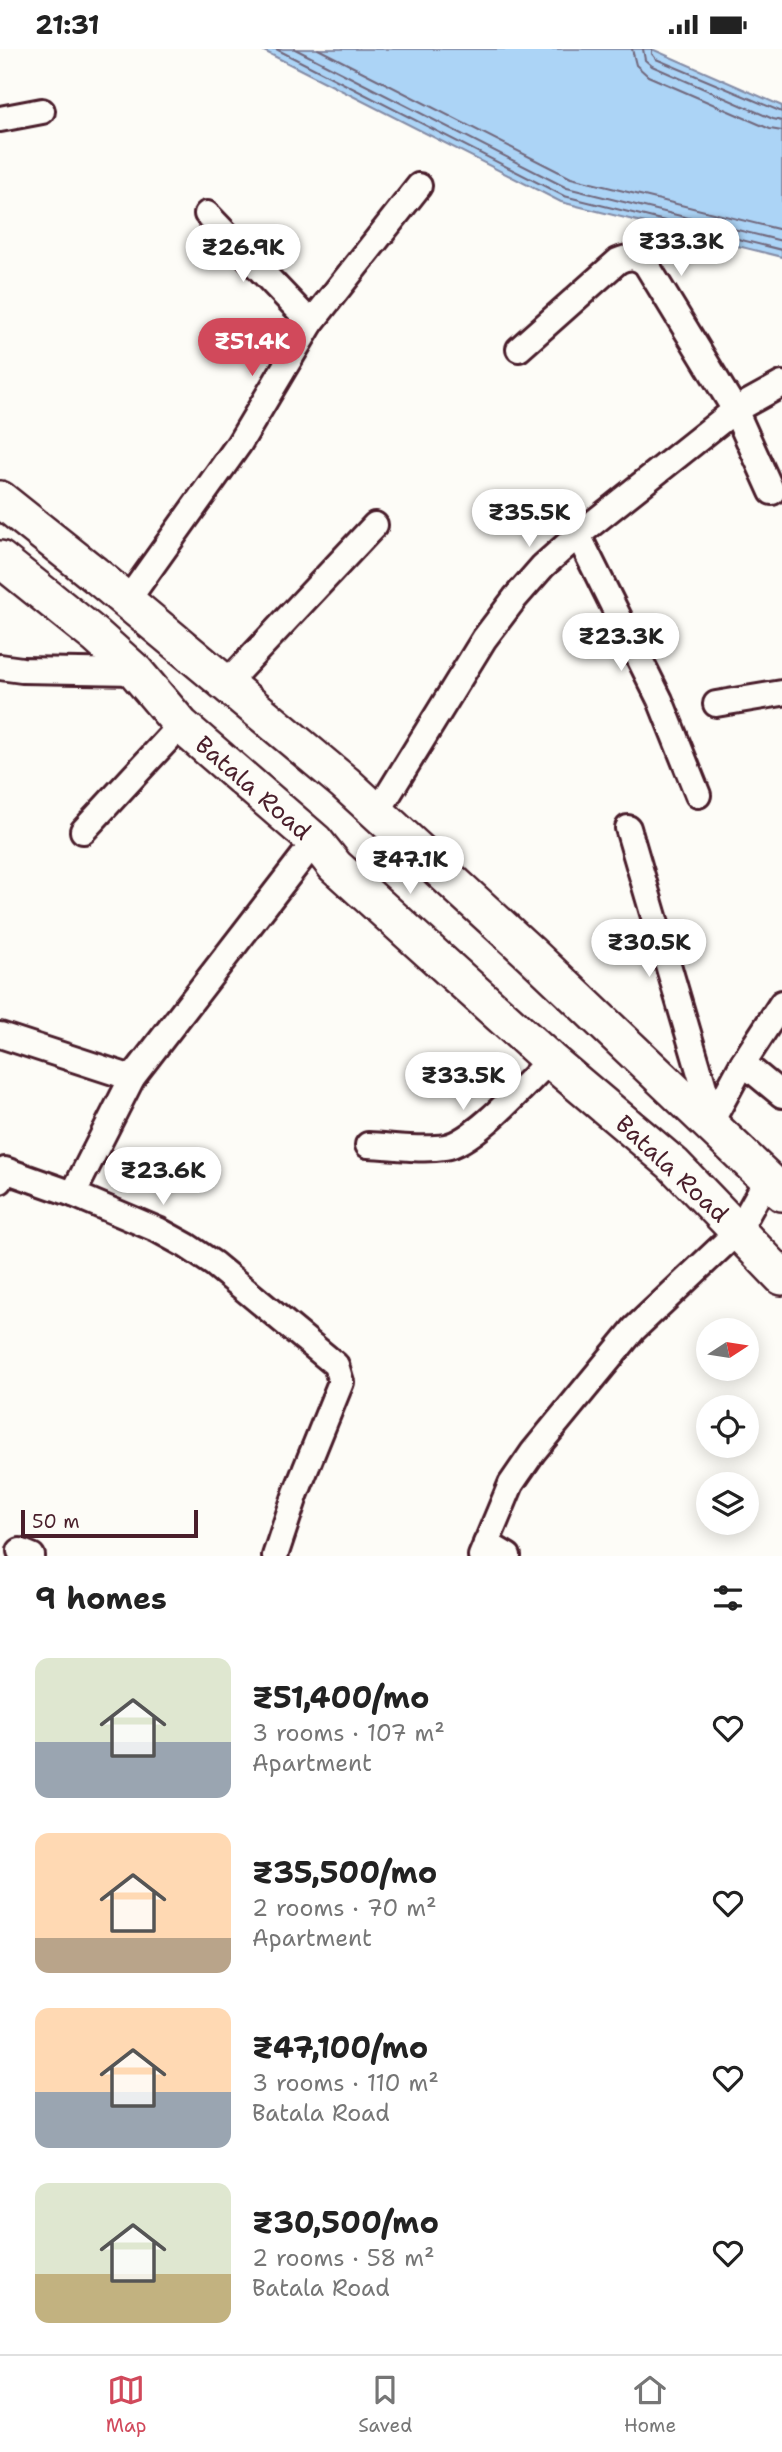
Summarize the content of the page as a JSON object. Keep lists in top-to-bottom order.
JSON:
{
  "streets": {
    "main road": ["Batala Road"]
  },
  "scale_bar": "50 m",
  "north": "right",
  "page": {
    "status": "21:31",
    "price": [
      "₹33.3K",
      "₹26.9K",
      "₹51.4K",
      "₹35.5K",
      "₹23.3K",
      "₹47.1K",
      "₹30.5K",
      "₹33.5K",
      "₹23.6K"
    ],
    "scale": "50 m",
    "heading": "9 homes",
    "list": [
      {
        "name": "₹51,400/mo",
        "note": "3 rooms · 107 m² · Apartment"
      },
      {
        "name": "₹35,500/mo",
        "note": "2 rooms · 70 m² · Apartment"
      },
      {
        "name": "₹47,100/mo",
        "note": "3 rooms · 110 m² · Batala Road"
      },
      {
        "name": "₹30,500/mo",
        "note": "2 rooms · 58 m² · Batala Road"
      }
    ],
    "tabs": ["Map", "Saved", "Home"]
  }
}
